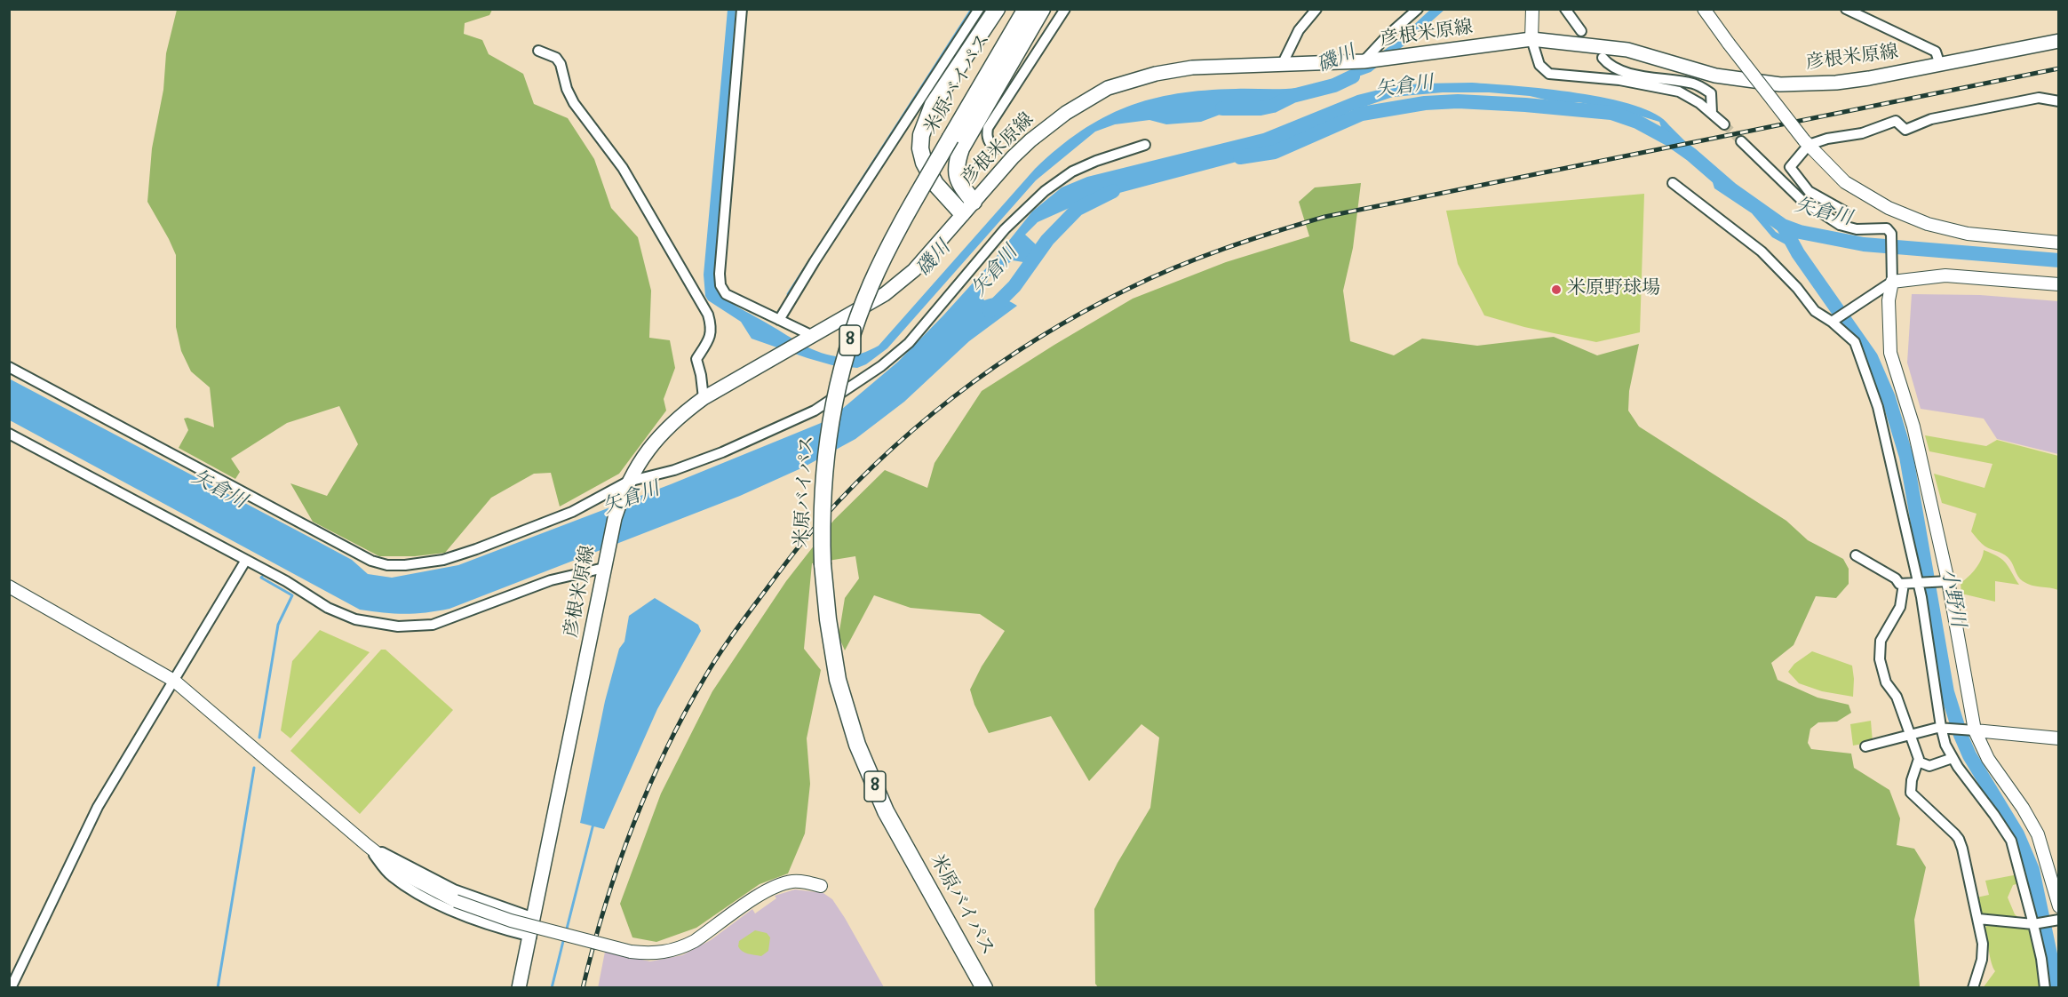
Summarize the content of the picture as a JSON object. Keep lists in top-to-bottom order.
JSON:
{
  "streets": {
    "highway": ["米原バイパス", "8"],
    "main road": ["彦根米原線"]
  },
  "water": ["磯川", "矢倉川", "小野川"],
  "places": ["米原野球場"]
}
